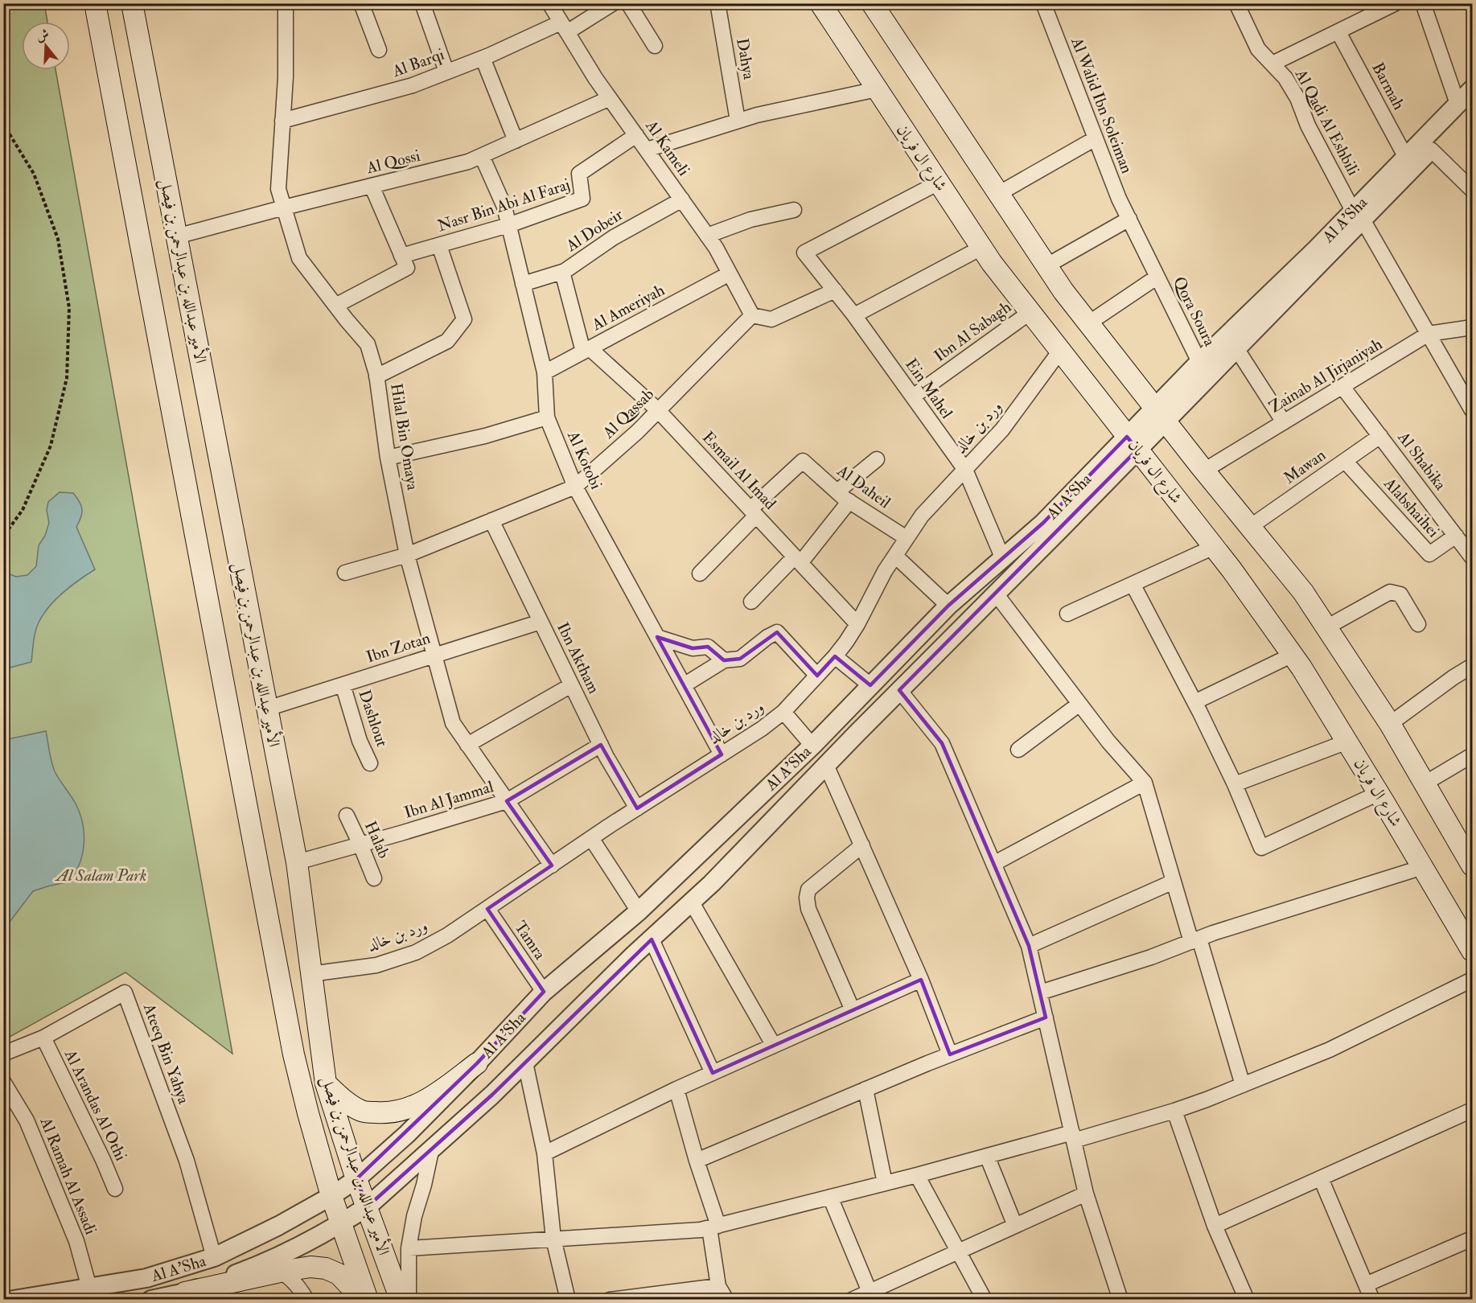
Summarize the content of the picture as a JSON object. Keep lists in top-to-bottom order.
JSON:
{
  "streets": {
    "main road": ["شارع ال فريان", "الأمير عبدالله بن عبدالرحمن بن فيصل"],
    "street": [
      "Dahya",
      "Al Barqi",
      "Barmah",
      "Al Walid Ibn Soleiman",
      "Al Qadi Al Eshbili",
      "Al Kameli",
      "Al Qossi",
      "Nasr Bin Abi Al Faraj",
      "Al A'Sha",
      "Al Dobeir",
      "Al Ameriyah",
      "Qora Soura",
      "Ibn Al Sabagh",
      "Zainab Al Jirjaniyah",
      "Ein Mahel",
      "Al Qassab",
      "ورد بن خالد",
      "Hilal Bin Omaya",
      "Al Kotobi",
      "Al Shabika",
      "Mawan",
      "Esmail Al Imad",
      "Al Daheil",
      "Alabshaihei",
      "Ibn Zotan",
      "Ibn Aktham",
      "Dashlout",
      "Ibn Al Jammal",
      "Halab",
      "Tamra",
      "Ateeq Bin Yahya",
      "Al Arandas Al Othi",
      "Al Ramah Al Assadi"
    ]
  },
  "crossings": [
    ["Al Barqi", "Al Kameli"],
    ["Al Barqi", "Hilal Bin Omaya"],
    ["Barmah", "Al A'Sha"],
    ["Al Walid Ibn Soleiman", "Qora Soura"],
    ["Al Qadi Al Eshbili", "Al A'Sha"],
    ["Al Qadi Al Eshbili", "Zainab Al Jirjaniyah"],
    ["Al Kameli", "Al Qossi"],
    ["Al Kameli", "Nasr Bin Abi Al Faraj"],
    ["Al Kameli", "Al Dobeir"],
    ["Al Kameli", "Al Ameriyah"],
    ["Al Kameli", "Al Qassab"],
    ["شارع ال فريان", "Al A'Sha"],
    ["شارع ال فريان", "Ibn Al Sabagh"],
    ["شارع ال فريان", "Ein Mahel"],
    ["شارع ال فريان", "ورد بن خالد"],
    ["Al Qossi", "الأمير عبدالله بن عبدالرحمن بن فيصل"],
    ["Al Qossi", "Hilal Bin Omaya"],
    ["Al Qossi", "Al Kotobi"],
    ["Nasr Bin Abi Al Faraj", "Al Kotobi"],
    ["Al A'Sha", "الأمير عبدالله بن عبدالرحمن بن فيصل"],
    ["Al A'Sha", "Qora Soura"],
    ["Al A'Sha", "Ein Mahel"],
    ["Al A'Sha", "Tamra"],
    ["Al A'Sha", "Ateeq Bin Yahya"],
    ["Al A'Sha", "Al Ramah Al Assadi"],
    ["Al Dobeir", "Al Kotobi"],
    ["الأمير عبدالله بن عبدالرحمن بن فيصل", "ورد بن خالد"],
    ["الأمير عبدالله بن عبدالرحمن بن فيصل", "Ibn Zotan"],
    ["الأمير عبدالله بن عبدالرحمن بن فيصل", "Ibn Al Jammal"],
    ["Al Ameriyah", "Al Kotobi"],
    ["Al Ameriyah", "Esmail Al Imad"],
    ["Ibn Al Sabagh", "Ein Mahel"],
    ["Zainab Al Jirjaniyah", "Al Shabika"],
    ["Ein Mahel", "ورد بن خالد"],
    ["Al Qassab", "Hilal Bin Omaya"],
    ["Al Qassab", "Al Kotobi"],
    ["Al Qassab", "Esmail Al Imad"],
    ["Al Qassab", "Ibn Aktham"],
    ["ورد بن خالد", "Hilal Bin Omaya"],
    ["ورد بن خالد", "Al Kotobi"],
    ["ورد بن خالد", "Esmail Al Imad"],
    ["ورد بن خالد", "Al Daheil"],
    ["ورد بن خالد", "Ibn Aktham"],
    ["ورد بن خالد", "Tamra"],
    ["Hilal Bin Omaya", "Ibn Zotan"],
    ["Hilal Bin Omaya", "Ibn Al Jammal"],
    ["Al Shabika", "Mawan"],
    ["Al Shabika", "Alabshaihei"],
    ["Mawan", "Alabshaihei"],
    ["Esmail Al Imad", "Al Daheil"],
    ["Ibn Zotan", "Ibn Aktham"],
    ["Ibn Zotan", "Dashlout"],
    ["Ibn Aktham", "Ibn Al Jammal"],
    ["Ibn Al Jammal", "Halab"],
    ["Ateeq Bin Yahya", "Al Arandas Al Othi"]
  ],
  "parks": ["Al Salam Park"],
  "north": "top"
}
